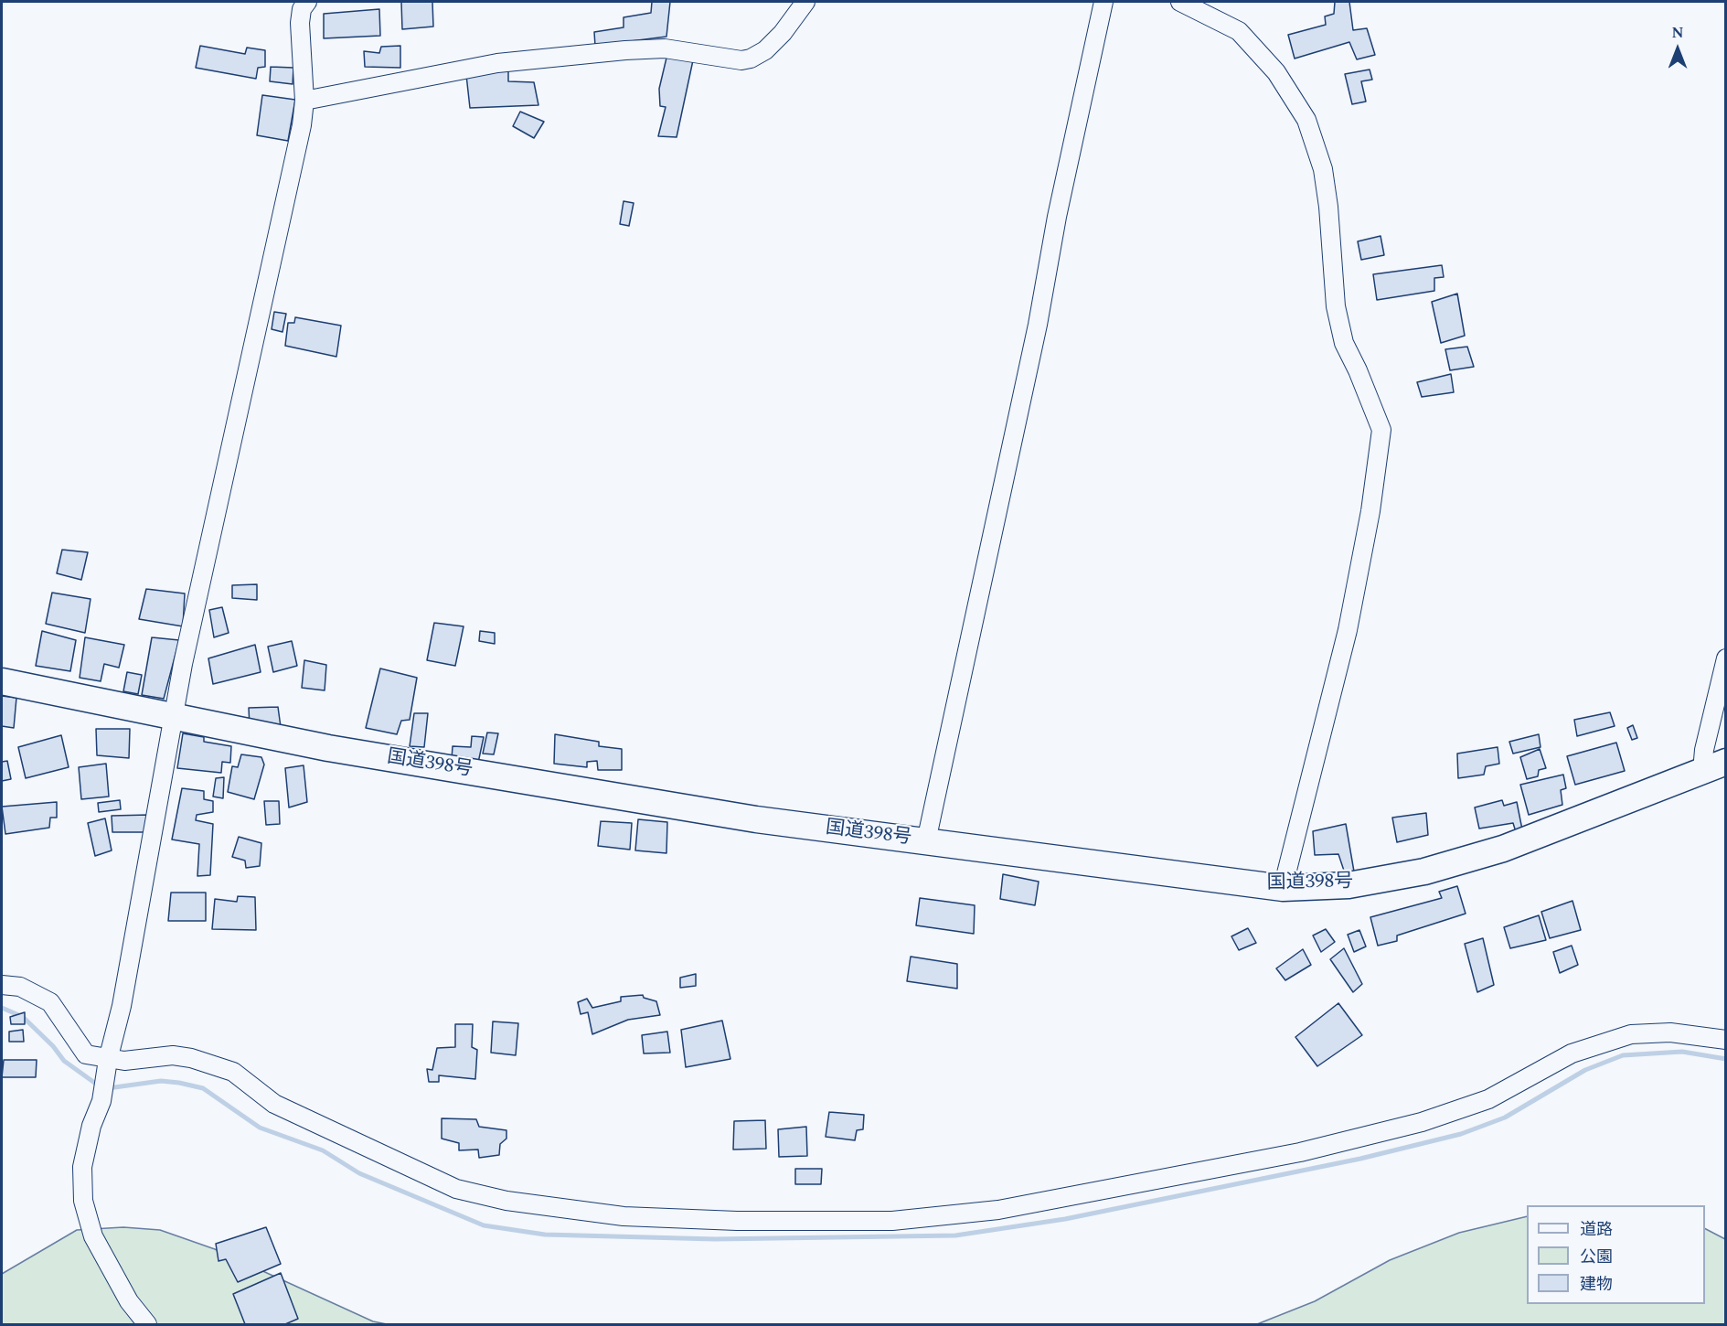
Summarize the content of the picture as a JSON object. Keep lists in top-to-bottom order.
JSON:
{
  "streets": {
    "highway": ["国道398号"]
  },
  "legend": ["道路", "公園", "建物"],
  "north": "top"
}
